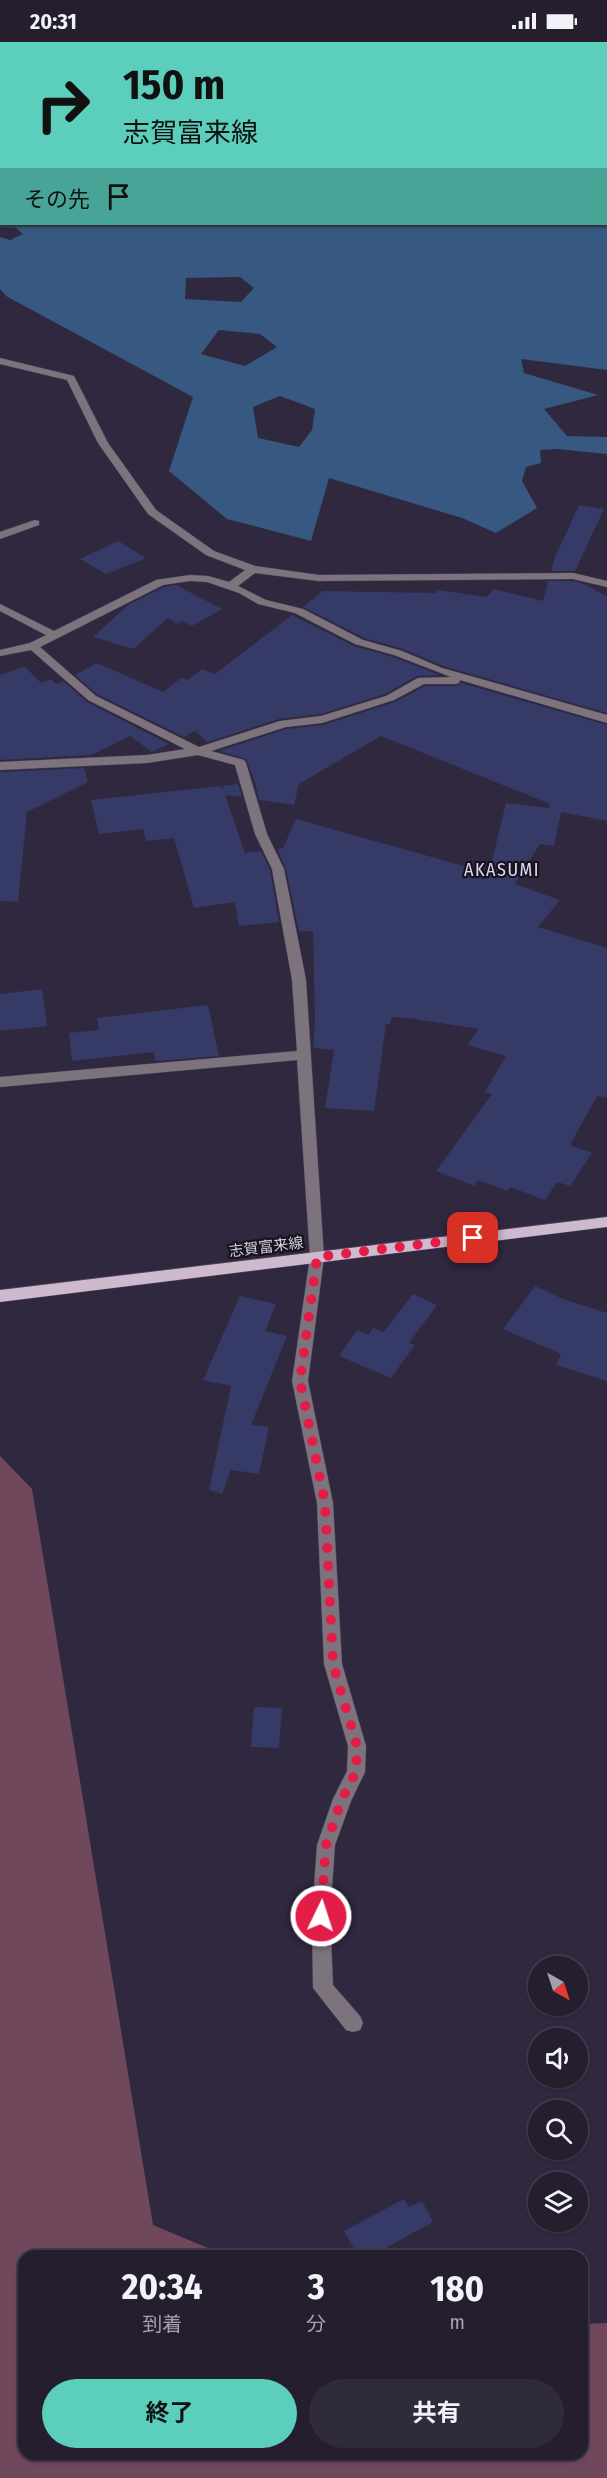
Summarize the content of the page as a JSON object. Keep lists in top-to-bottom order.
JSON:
{
  "streets": {
    "main road": ["志賀富来線"]
  },
  "districts": ["AKASUMI"],
  "north": "bottom right",
  "page": {
    "status": "20:31",
    "turn": ["150 m", "志賀富来線"],
    "then": "その先",
    "eta": [
      "20:34",
      "到着",
      "3",
      "分",
      "180",
      "m"
    ],
    "buttons": ["終了", "共有"]
  }
}
